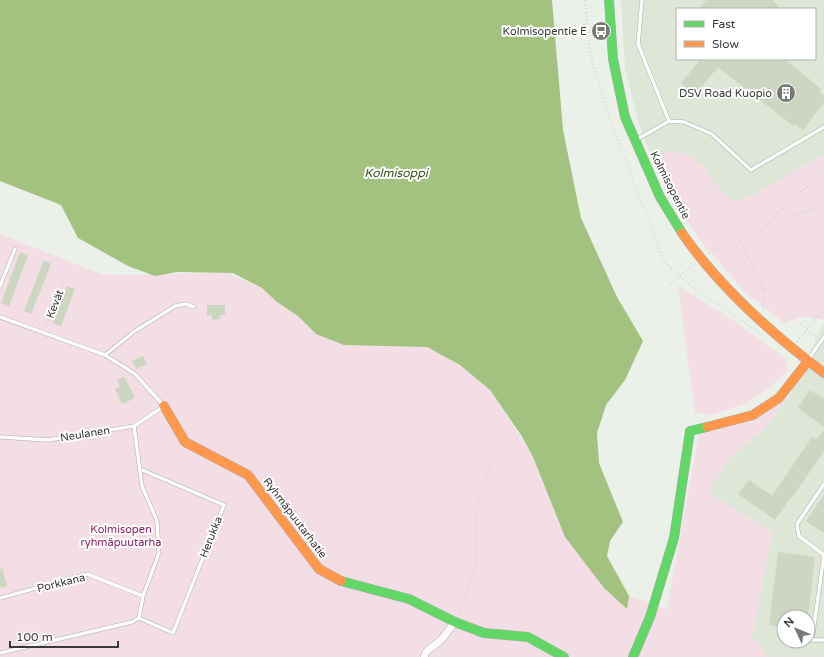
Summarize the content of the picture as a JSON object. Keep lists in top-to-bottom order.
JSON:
{
  "streets": {
    "street": ["Kolmisopentie", "Ryhmäpuutarhatie"],
    "lane": ["Neulanen", "Herukka", "Porkkana"],
    "path": ["Kevät"]
  },
  "crossings": [
    ["Neulanen", "Ryhmäpuutarhatie"]
  ],
  "water": ["Kolmisoppi"],
  "parks": ["Kolmisopen ryhmäpuutarha"],
  "places": {
    "bus stop": ["Kolmisopentie E"],
    "building": ["DSV Road Kuopio"]
  },
  "legend": ["Fast", "Slow"],
  "scale_bar": "100 m",
  "north": "top left"
}
